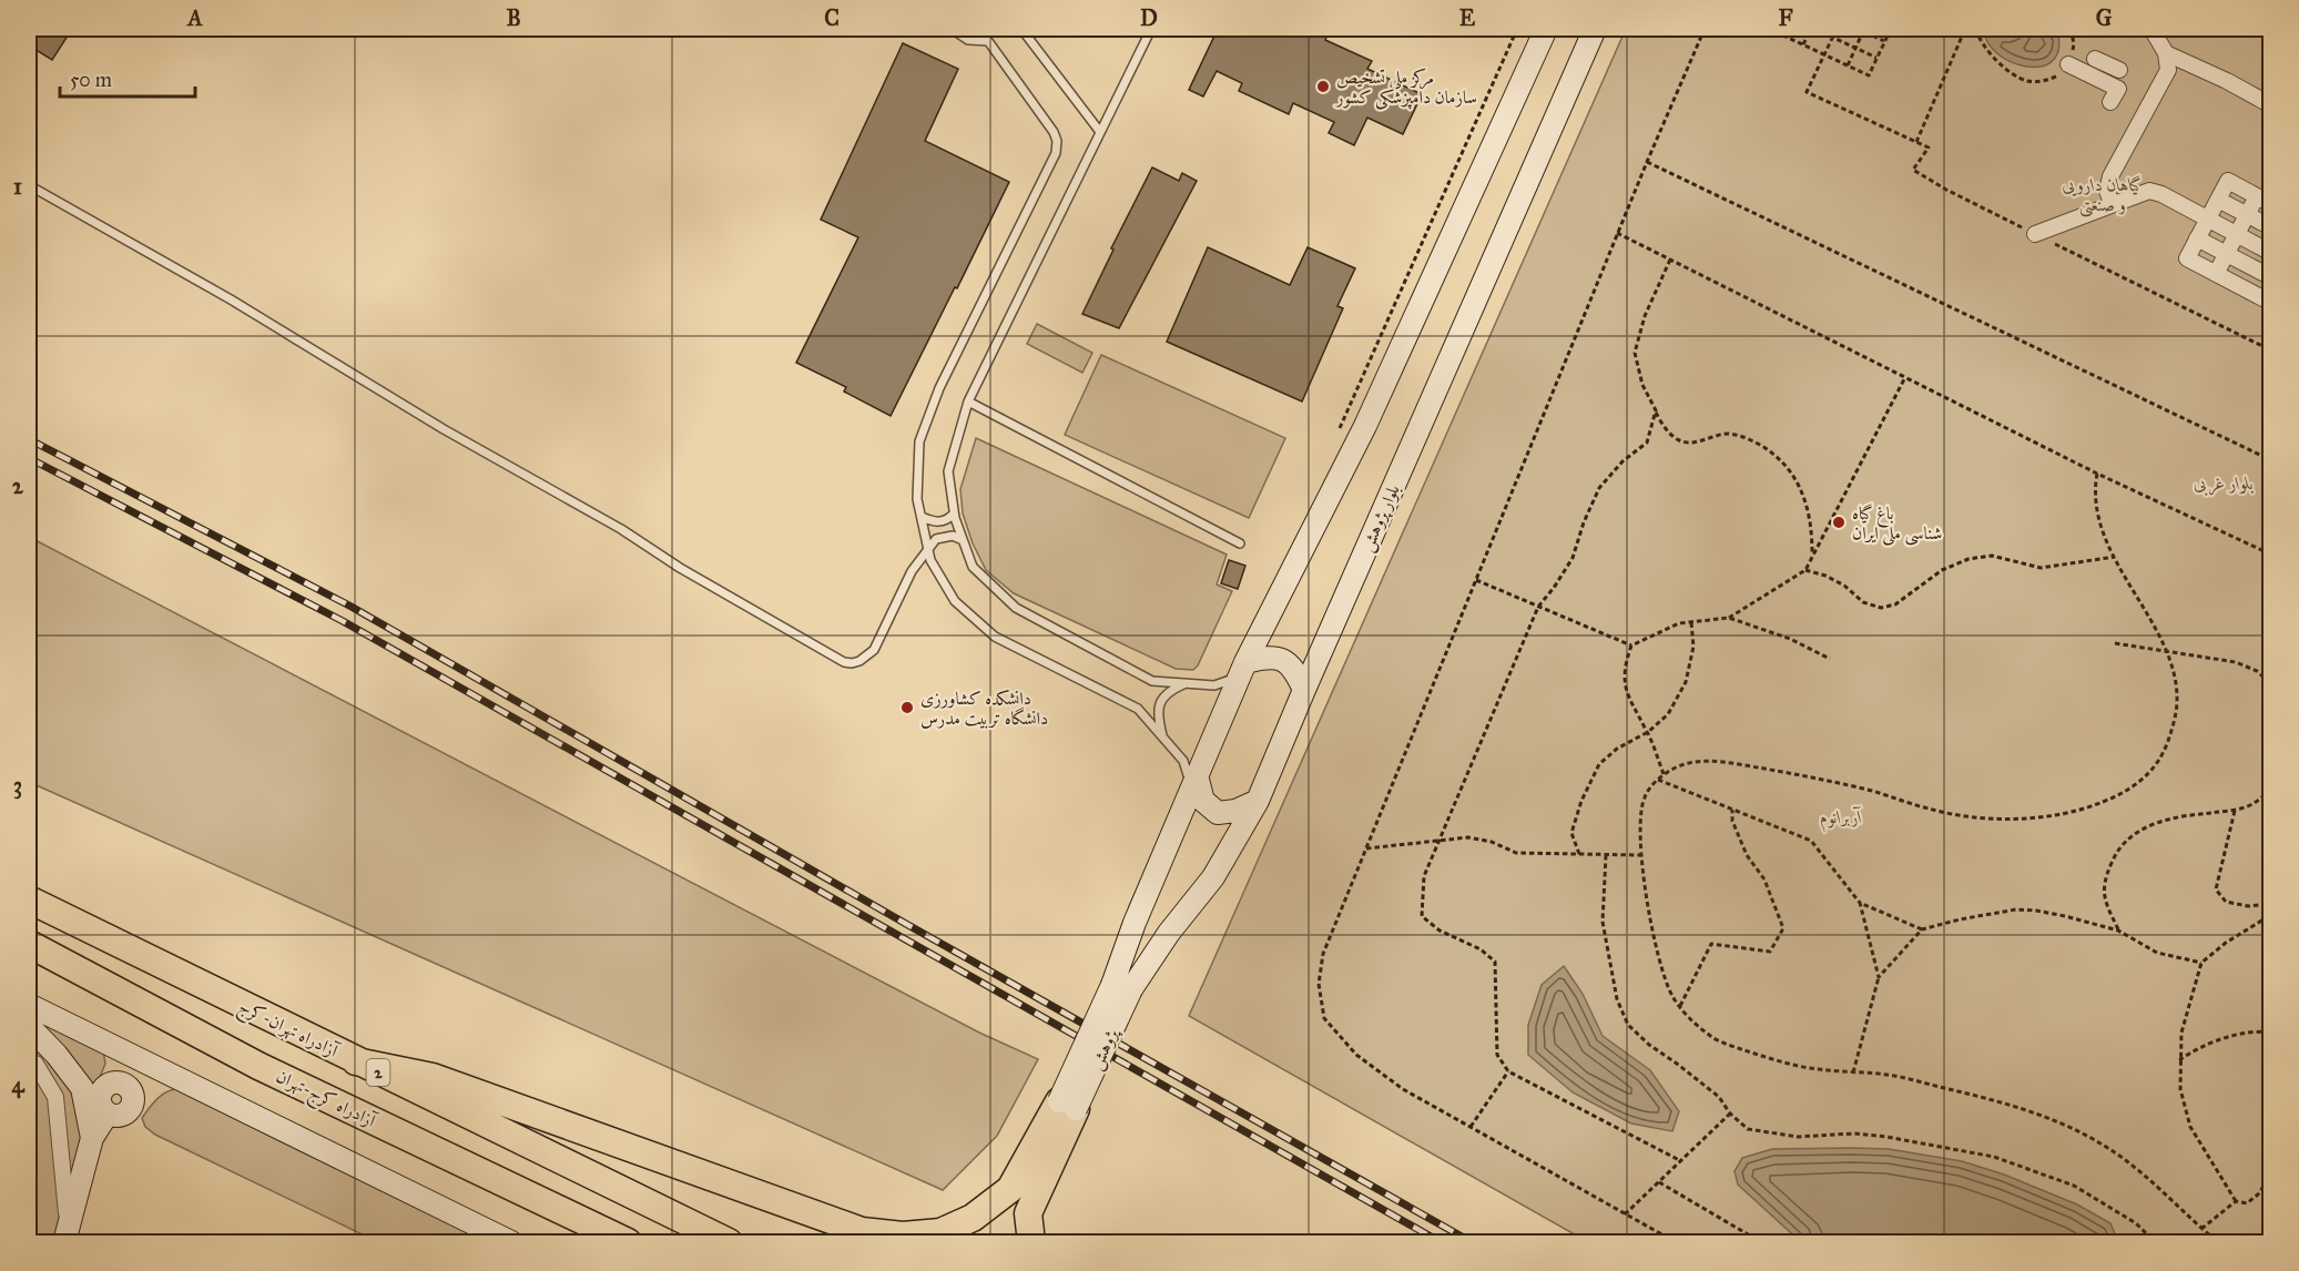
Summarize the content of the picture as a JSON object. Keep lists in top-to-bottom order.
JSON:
{
  "streets": {
    "highway": ["آزادراه تهران-کرج", "2", "آزادراه کرج-تهران"],
    "street": ["بلوار پژوهش", "پژوهش"]
  },
  "crossings": [
    ["بلوار پژوهش", "پژوهش"]
  ],
  "parks": ["گیاهان دارویی و صنعتی", "بلوار غربی", "آربرانوم"],
  "places": ["مرکز ملی تشخیص سازمان دامپزشکی کشور", "باغ گیاه‌ شناسی ملی ایران", "دانشکده کشاورزی دانشگاه تربیت مدرس"],
  "scale_bar": "50 m",
  "grid": {
    "columns": [
      "A",
      "B",
      "C",
      "D",
      "E",
      "F",
      "G"
    ],
    "rows": [
      "1",
      "2",
      "3",
      "4"
    ]
  }
}
